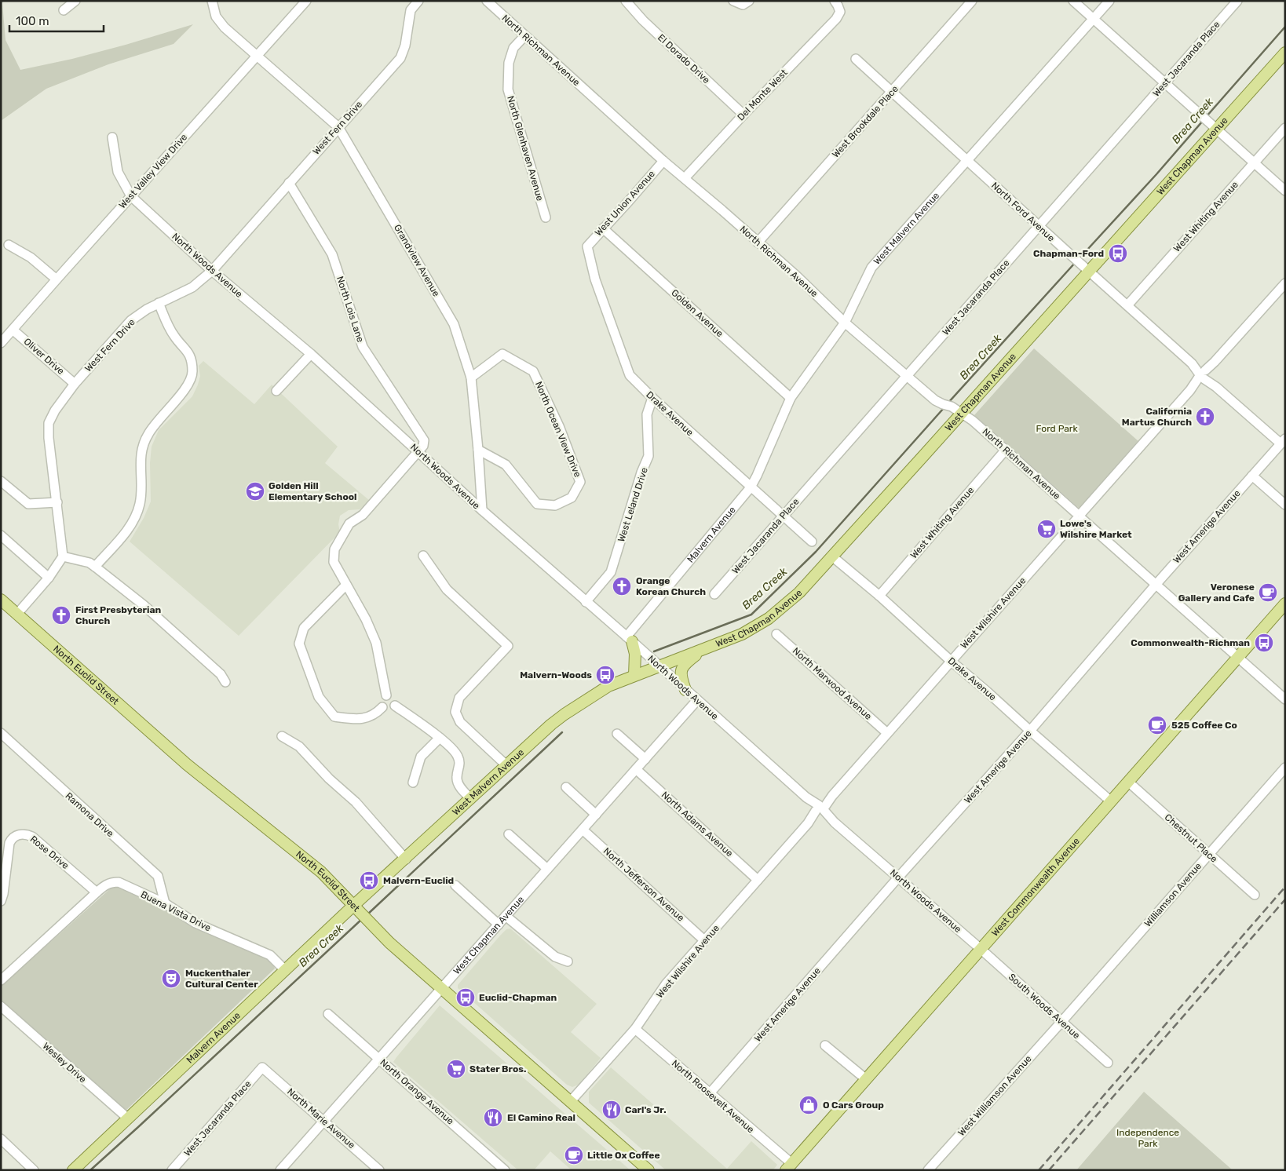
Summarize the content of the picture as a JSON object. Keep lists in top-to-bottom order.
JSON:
{
  "streets": {
    "main road": [
      "West Chapman Avenue",
      "West Malvern Avenue",
      "Malvern Avenue",
      "North Euclid Street",
      "West Commonwealth Avenue"
    ],
    "street": [
      "North Richman Avenue",
      "El Dorado Drive",
      "West Jacaranda Place",
      "Del Monte West",
      "West Brookdale Place",
      "West Fern Drive",
      "North Glenhaven Avenue",
      "West Valley View Drive",
      "West Union Avenue",
      "North Ford Avenue",
      "West Whiting Avenue",
      "Grandview Avenue",
      "North Woods Avenue",
      "North Lois Lane",
      "Golden Avenue",
      "Oliver Drive",
      "Drake Avenue",
      "North Ocean View Drive",
      "West Leland Drive",
      "West Amerige Avenue",
      "West Wilshire Avenue",
      "North Marwood Avenue",
      "Ramona Drive",
      "North Adams Avenue",
      "Chestnut Place",
      "Rose Drive",
      "North Jefferson Avenue",
      "Williamson Avenue",
      "Buena Vista Drive",
      "South Woods Avenue",
      "Wesley Drive",
      "North Orange Avenue",
      "West Williamson Avenue",
      "North Roosevelt Avenue",
      "North Marie Avenue"
    ]
  },
  "crossings": [
    ["North Richman Avenue", "West Jacaranda Place"],
    ["North Richman Avenue", "Del Monte West"],
    ["North Richman Avenue", "West Brookdale Place"],
    ["North Richman Avenue", "North Glenhaven Avenue"],
    ["North Richman Avenue", "West Chapman Avenue"],
    ["North Richman Avenue", "West Union Avenue"],
    ["North Richman Avenue", "West Whiting Avenue"],
    ["North Richman Avenue", "West Malvern Avenue"],
    ["North Richman Avenue", "West Amerige Avenue"],
    ["North Richman Avenue", "West Wilshire Avenue"],
    ["North Richman Avenue", "West Commonwealth Avenue"],
    ["El Dorado Drive", "Del Monte West"],
    ["West Jacaranda Place", "North Ford Avenue"],
    ["West Jacaranda Place", "Drake Avenue"],
    ["West Jacaranda Place", "North Marie Avenue"],
    ["West Brookdale Place", "North Ford Avenue"],
    ["West Fern Drive", "Grandview Avenue"],
    ["West Fern Drive", "North Woods Avenue"],
    ["West Fern Drive", "North Lois Lane"],
    ["West Fern Drive", "Oliver Drive"],
    ["West Chapman Avenue", "North Ford Avenue"],
    ["West Chapman Avenue", "West Malvern Avenue"],
    ["West Chapman Avenue", "North Woods Avenue"],
    ["West Chapman Avenue", "Drake Avenue"],
    ["West Chapman Avenue", "North Euclid Street"],
    ["West Chapman Avenue", "North Adams Avenue"],
    ["West Chapman Avenue", "North Jefferson Avenue"],
    ["West Chapman Avenue", "North Orange Avenue"],
    ["West Chapman Avenue", "North Marie Avenue"],
    ["West Valley View Drive", "Grandview Avenue"],
    ["West Valley View Drive", "North Woods Avenue"],
    ["West Valley View Drive", "Oliver Drive"],
    ["West Union Avenue", "Golden Avenue"],
    ["West Union Avenue", "Drake Avenue"],
    ["North Ford Avenue", "West Whiting Avenue"],
    ["North Ford Avenue", "West Malvern Avenue"],
    ["North Ford Avenue", "West Amerige Avenue"],
    ["North Ford Avenue", "West Wilshire Avenue"],
    ["West Whiting Avenue", "Drake Avenue"],
    ["West Malvern Avenue", "Golden Avenue"],
    ["West Malvern Avenue", "Drake Avenue"],
    ["West Malvern Avenue", "Malvern Avenue"],
    ["West Malvern Avenue", "North Euclid Street"],
    ["Grandview Avenue", "North Woods Avenue"],
    ["Grandview Avenue", "North Ocean View Drive"],
    ["North Woods Avenue", "North Lois Lane"],
    ["North Woods Avenue", "West Leland Drive"],
    ["North Woods Avenue", "West Amerige Avenue"],
    ["North Woods Avenue", "Malvern Avenue"],
    ["North Woods Avenue", "West Wilshire Avenue"],
    ["North Woods Avenue", "West Commonwealth Avenue"],
    ["North Woods Avenue", "South Woods Avenue"],
    ["Drake Avenue", "West Leland Drive"],
    ["Drake Avenue", "West Amerige Avenue"],
    ["Drake Avenue", "Malvern Avenue"],
    ["Drake Avenue", "West Wilshire Avenue"],
    ["Drake Avenue", "West Commonwealth Avenue"],
    ["West Amerige Avenue", "North Roosevelt Avenue"],
    ["Malvern Avenue", "North Euclid Street"],
    ["Malvern Avenue", "Buena Vista Drive"],
    ["Malvern Avenue", "Wesley Drive"],
    ["West Wilshire Avenue", "North Euclid Street"],
    ["West Wilshire Avenue", "North Marwood Avenue"],
    ["West Wilshire Avenue", "North Adams Avenue"],
    ["West Wilshire Avenue", "North Jefferson Avenue"],
    ["West Wilshire Avenue", "North Roosevelt Avenue"],
    ["Ramona Drive", "Buena Vista Drive"],
    ["Chestnut Place", "West Commonwealth Avenue"],
    ["Chestnut Place", "Williamson Avenue"],
    ["Rose Drive", "Buena Vista Drive"],
    ["West Commonwealth Avenue", "South Woods Avenue"],
    ["West Commonwealth Avenue", "North Roosevelt Avenue"],
    ["Williamson Avenue", "South Woods Avenue"],
    ["Williamson Avenue", "West Williamson Avenue"],
    ["South Woods Avenue", "West Williamson Avenue"]
  ],
  "water": ["Brea Creek"],
  "parks": ["Ford Park", "Independence Park"],
  "places": {
    "bus stop": [
      "Chapman-Ford",
      "Commonwealth-Richman",
      "Malvern-Woods",
      "Malvern-Euclid",
      "Euclid-Chapman"
    ],
    "church": ["California Martus Church", "Orange Korean Church", "First Presbyterian Church"],
    "school or university": ["Golden Hill Elementary School"],
    "supermarket": ["Lowe's Wilshire Market", "Stater Bros."],
    "cafe": ["Veronese Gallery and Cafe", "525 Coffee Co", "Little Ox Coffee"],
    "theatre": ["Muckenthaler Cultural Center"],
    "shop": ["O Cars Group"],
    "restaurant": ["Carl's Jr.", "El Camino Real"]
  },
  "scale_bar": "100 m"
}
